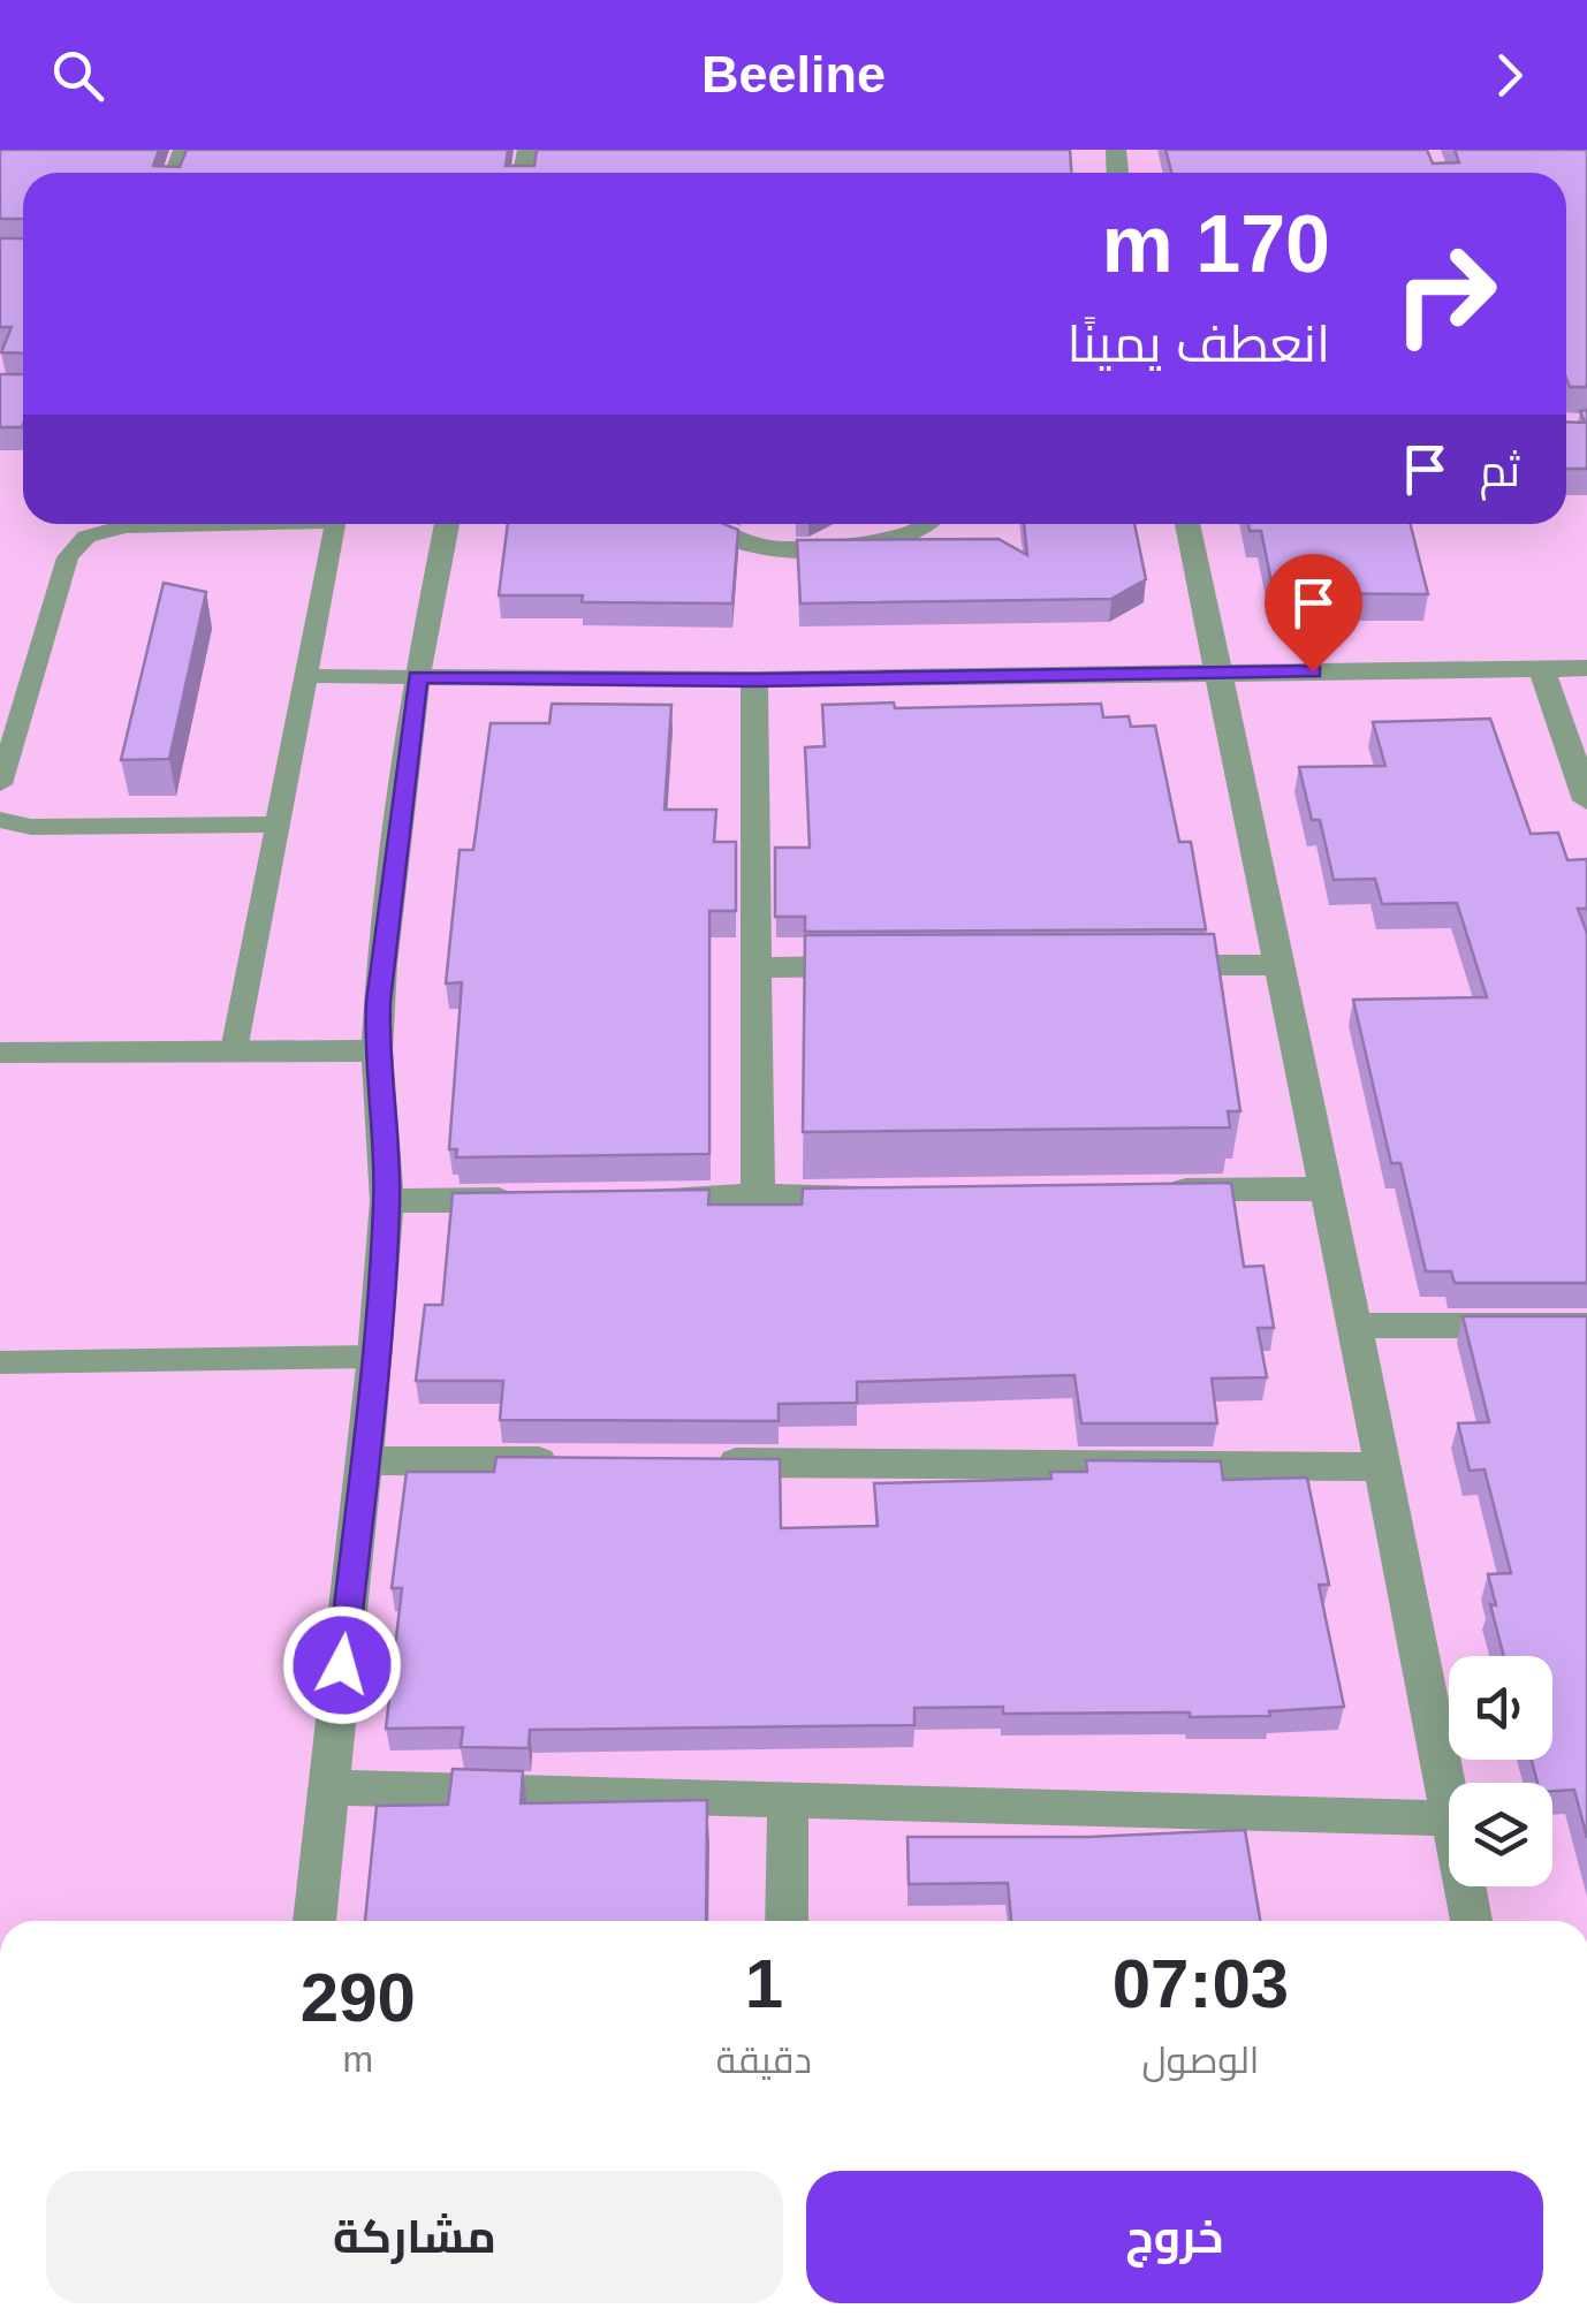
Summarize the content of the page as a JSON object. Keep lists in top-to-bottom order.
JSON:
{
  "page": {
    "header": "Beeline",
    "turn": ["170 m", "انعطف يمينًا"],
    "then": "ثم",
    "eta": [
      "07:03",
      "الوصول",
      "1",
      "دقيقة",
      "290",
      "m"
    ],
    "buttons": ["خروج", "مشاركة"]
  }
}
